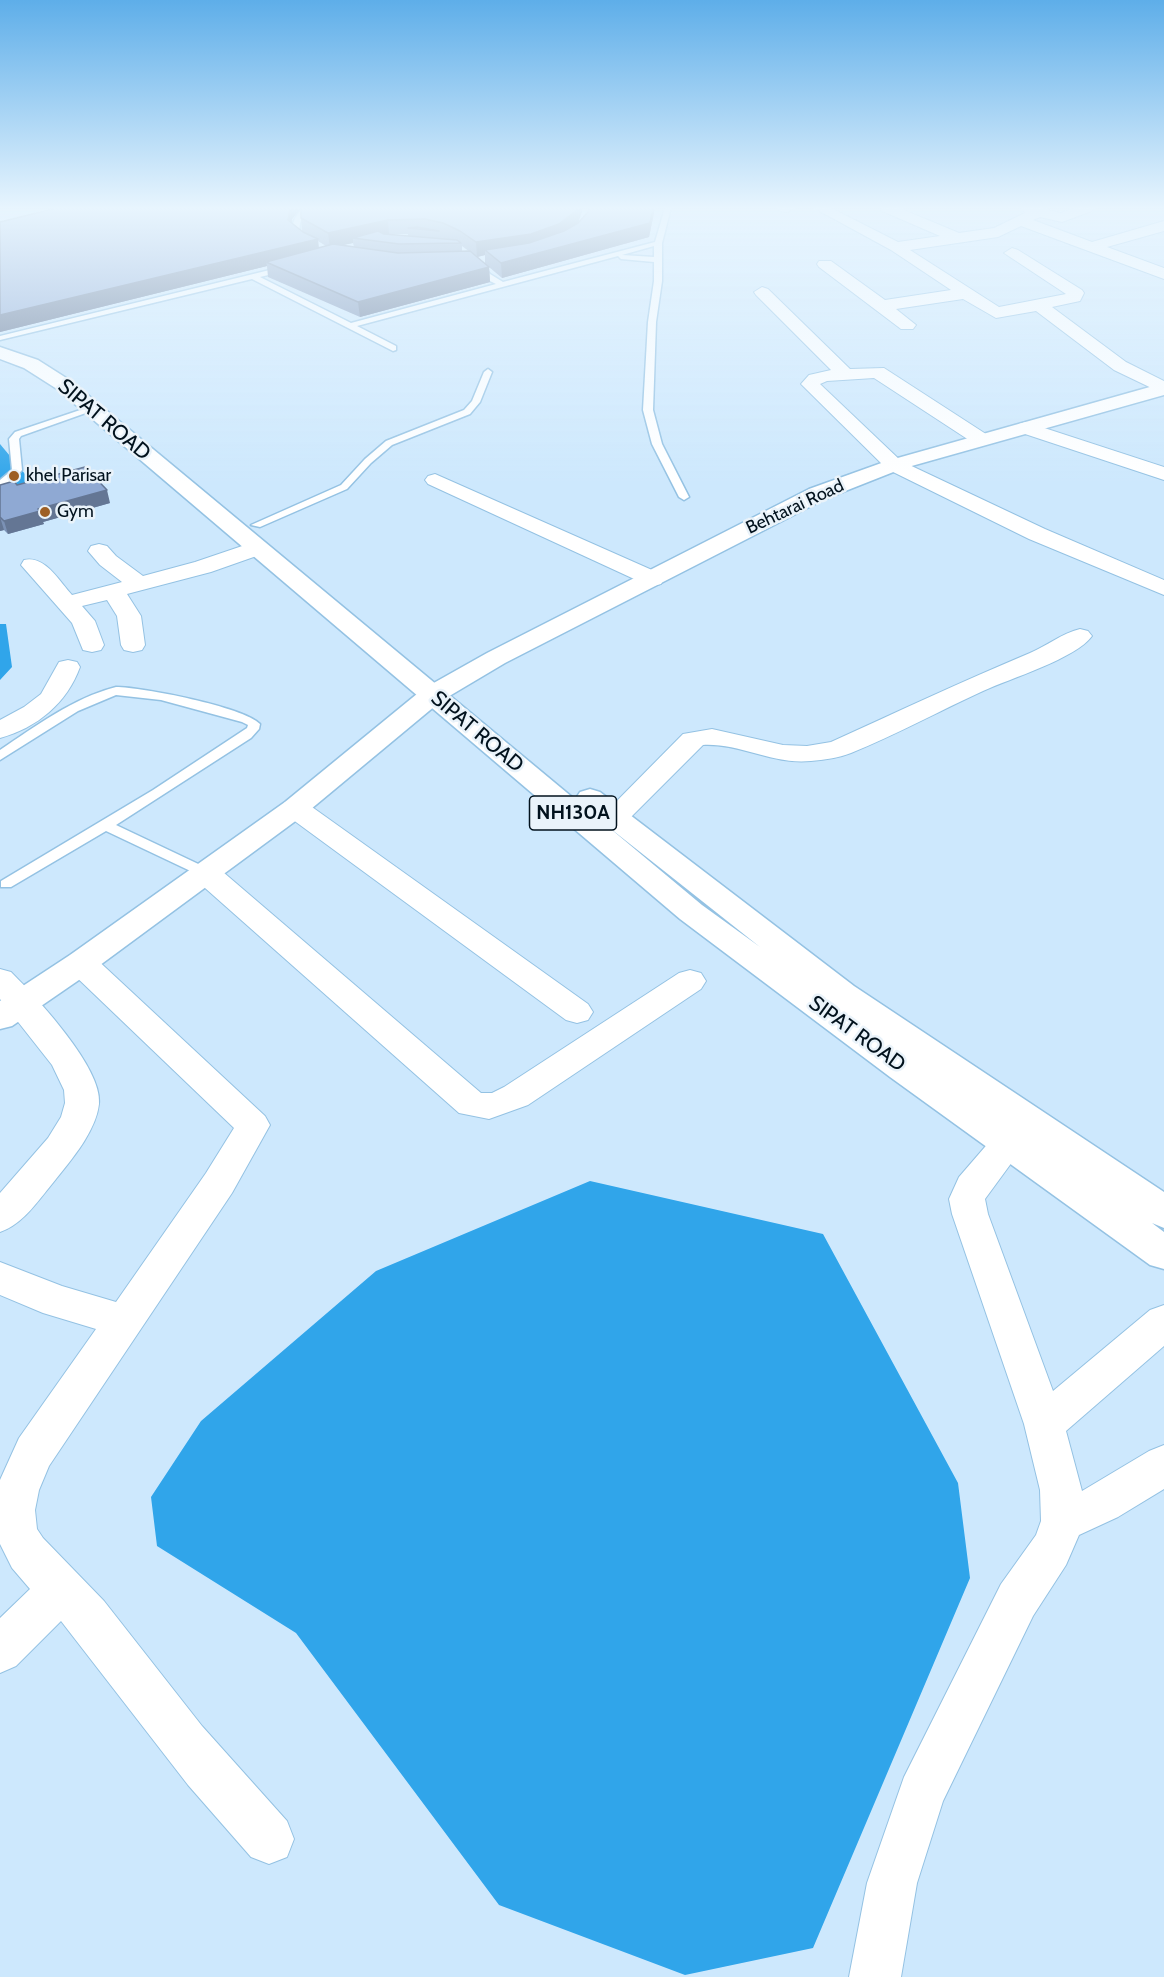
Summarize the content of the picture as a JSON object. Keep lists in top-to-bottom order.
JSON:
{
  "streets": {
    "main road": ["SIPAT ROAD", "Behtarai Road", "NH130A"]
  },
  "crossings": [
    ["SIPAT ROAD", "Behtarai Road"]
  ],
  "places": ["khel Parisar", "Gym"]
}
